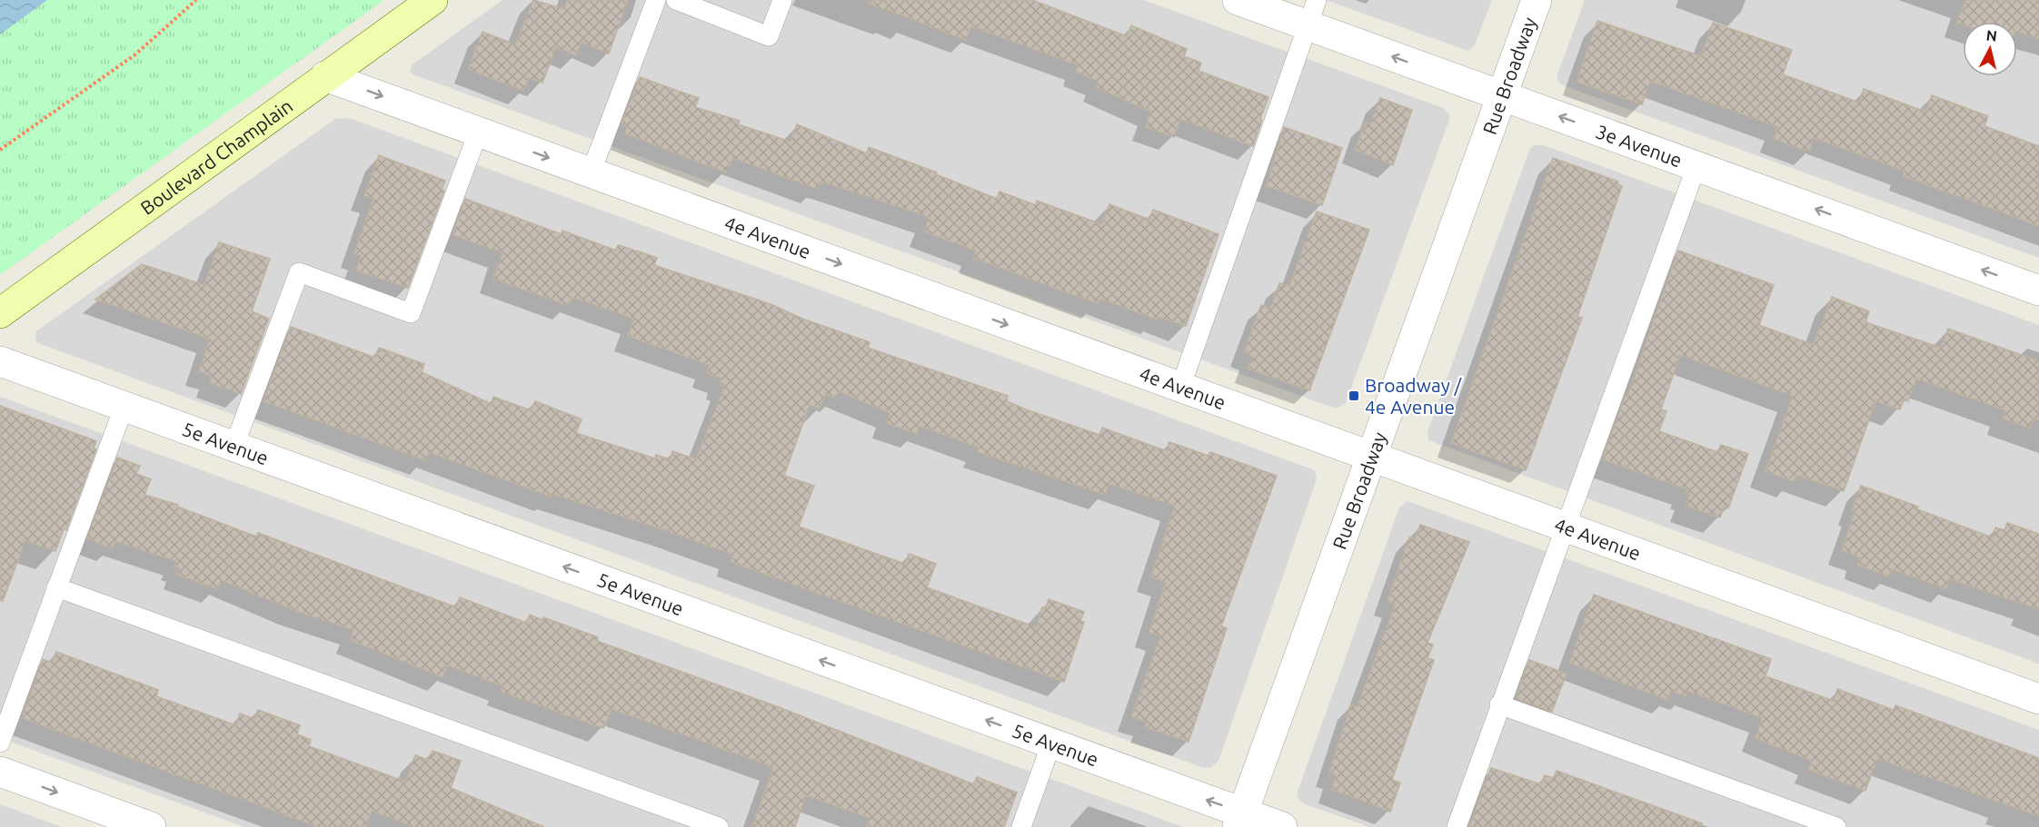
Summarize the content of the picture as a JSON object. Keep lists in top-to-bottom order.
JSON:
{
  "streets": {
    "main road": ["Boulevard Champlain"],
    "street": [
      "Rue Broadway",
      "3e Avenue",
      "4e Avenue",
      "5e Avenue"
    ]
  },
  "crossings": [
    ["Rue Broadway", "3e Avenue"],
    ["Rue Broadway", "4e Avenue"],
    ["Rue Broadway", "5e Avenue"],
    ["Boulevard Champlain", "4e Avenue"]
  ],
  "one_way": ["3e Avenue", "4e Avenue", "5e Avenue"],
  "places": {
    "transit": ["Broadway / 4e Avenue"]
  },
  "north": "top"
}
